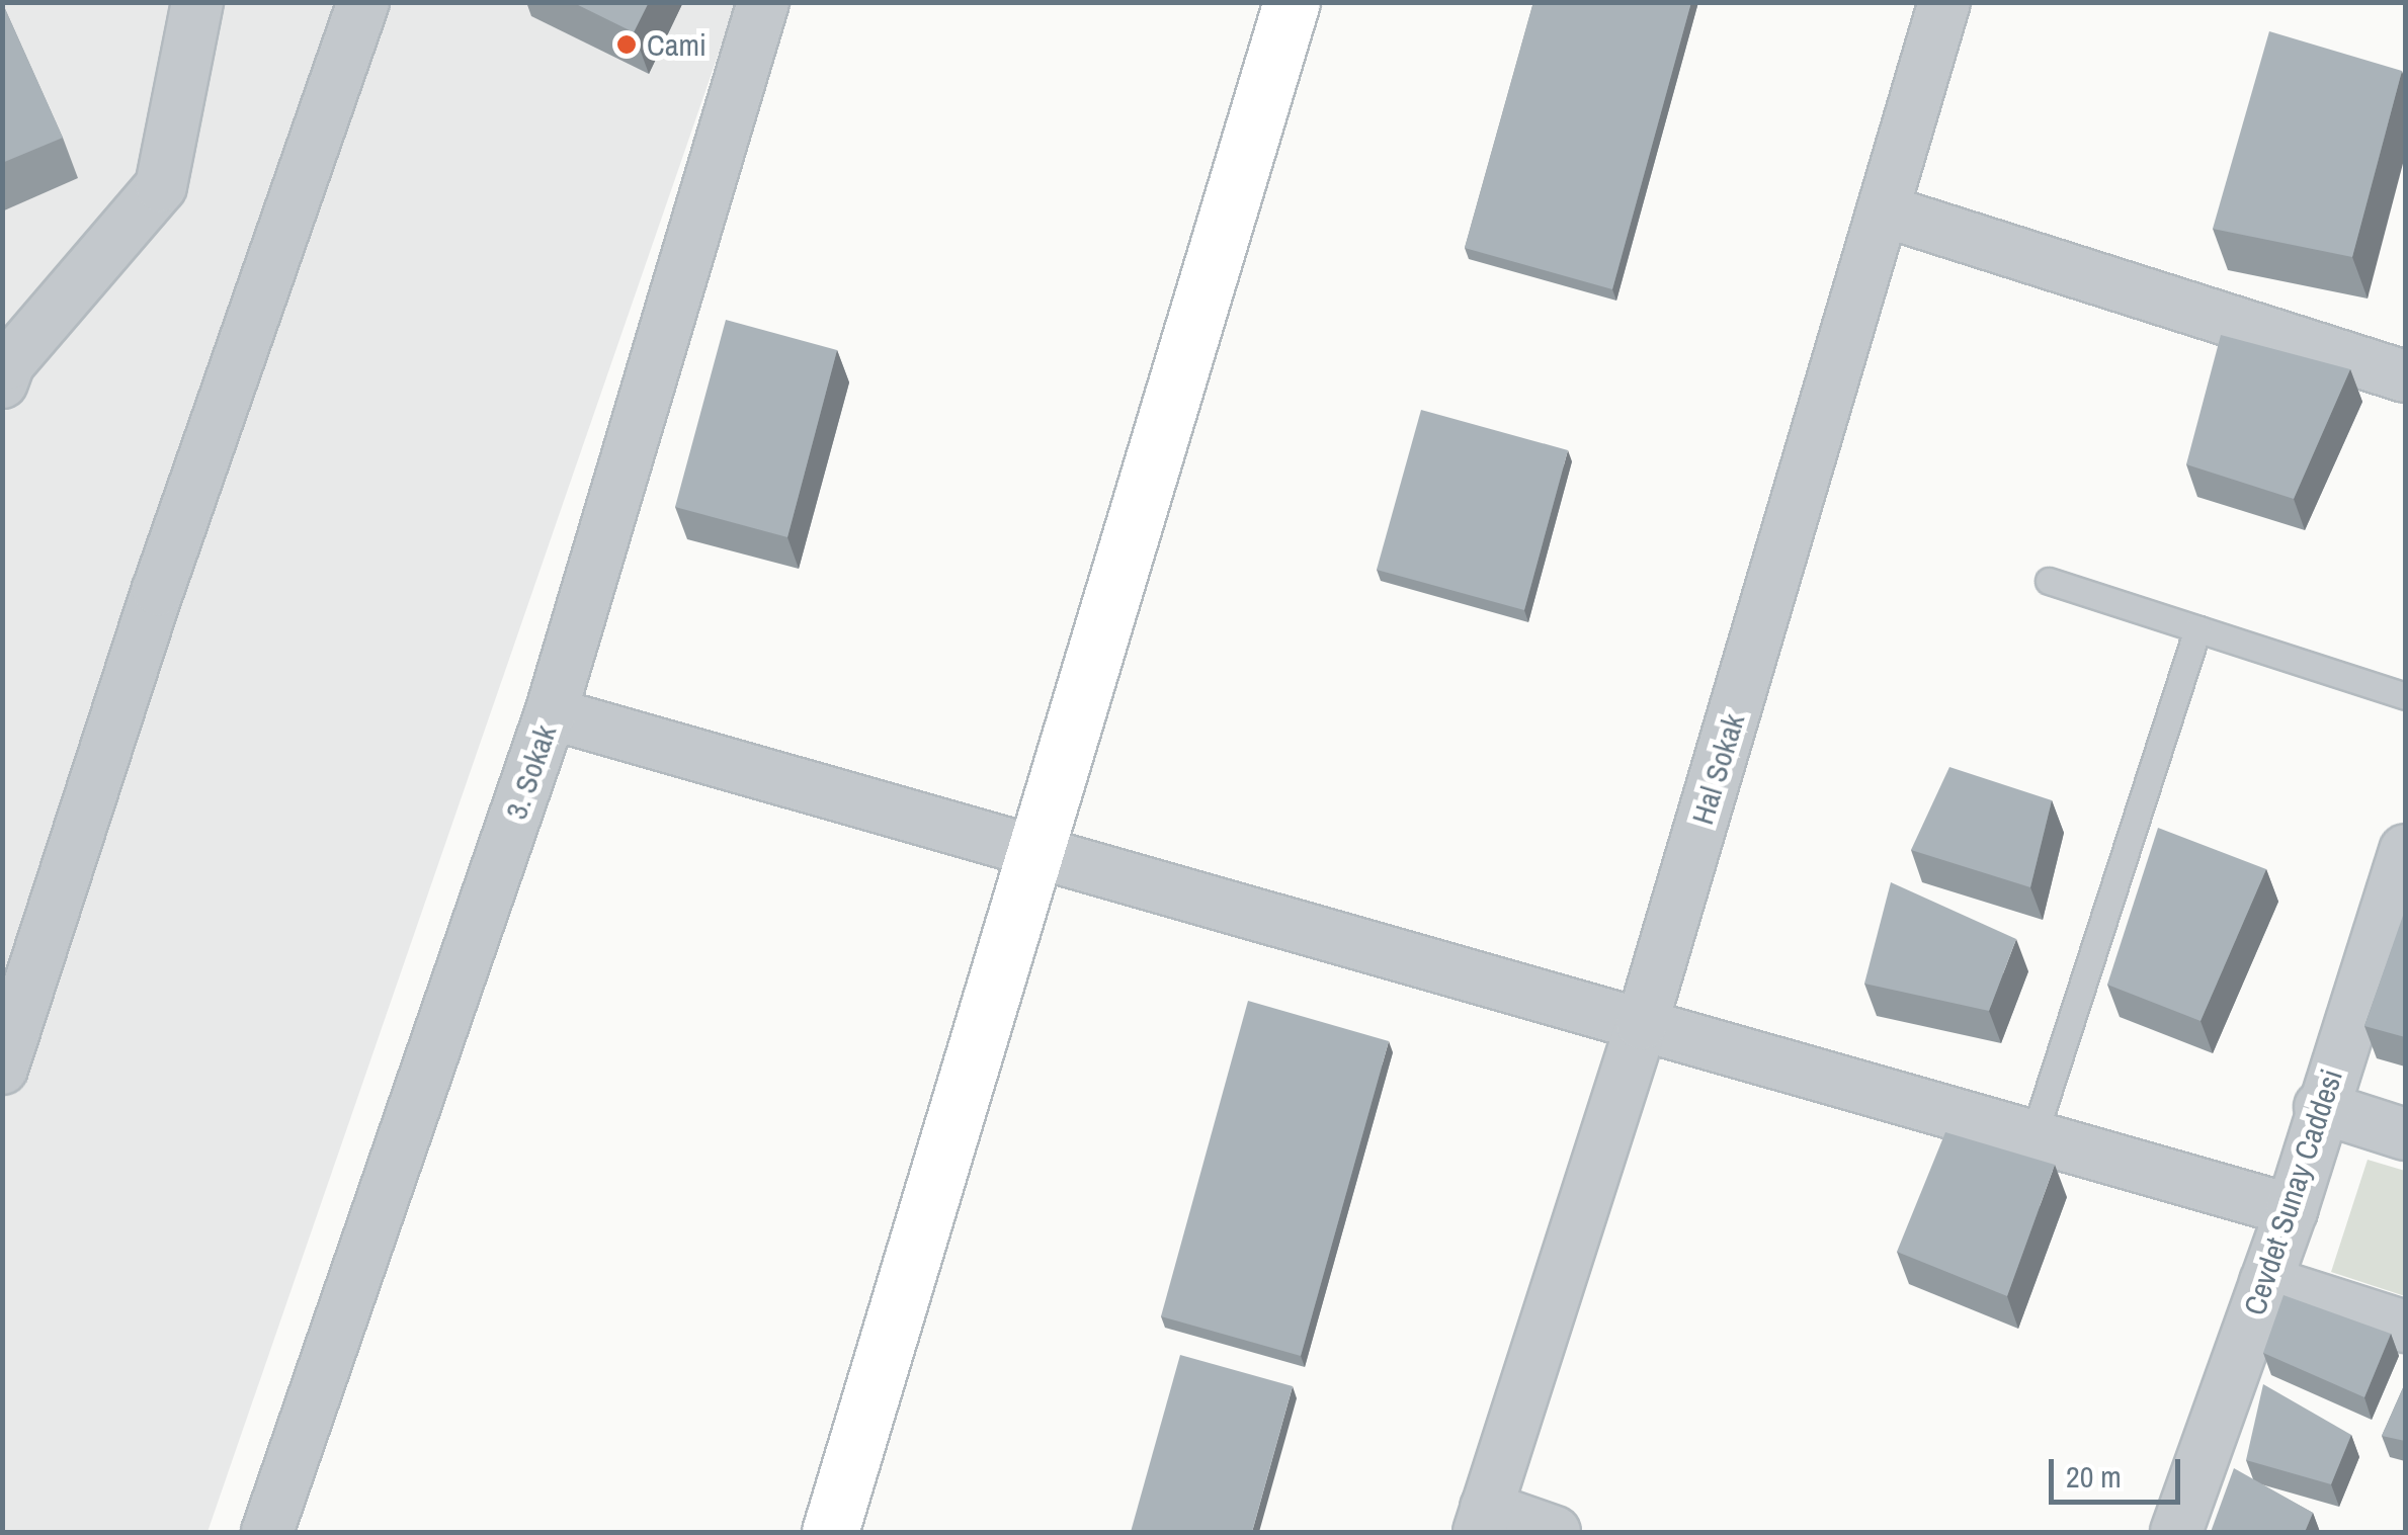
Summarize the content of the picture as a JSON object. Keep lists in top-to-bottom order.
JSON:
{
  "streets": {
    "street": ["Hal Sokak", "3. Sokak", "Cevdet Sunay Caddesi"]
  },
  "places": ["Cami"],
  "scale_bar": "20 m"
}
